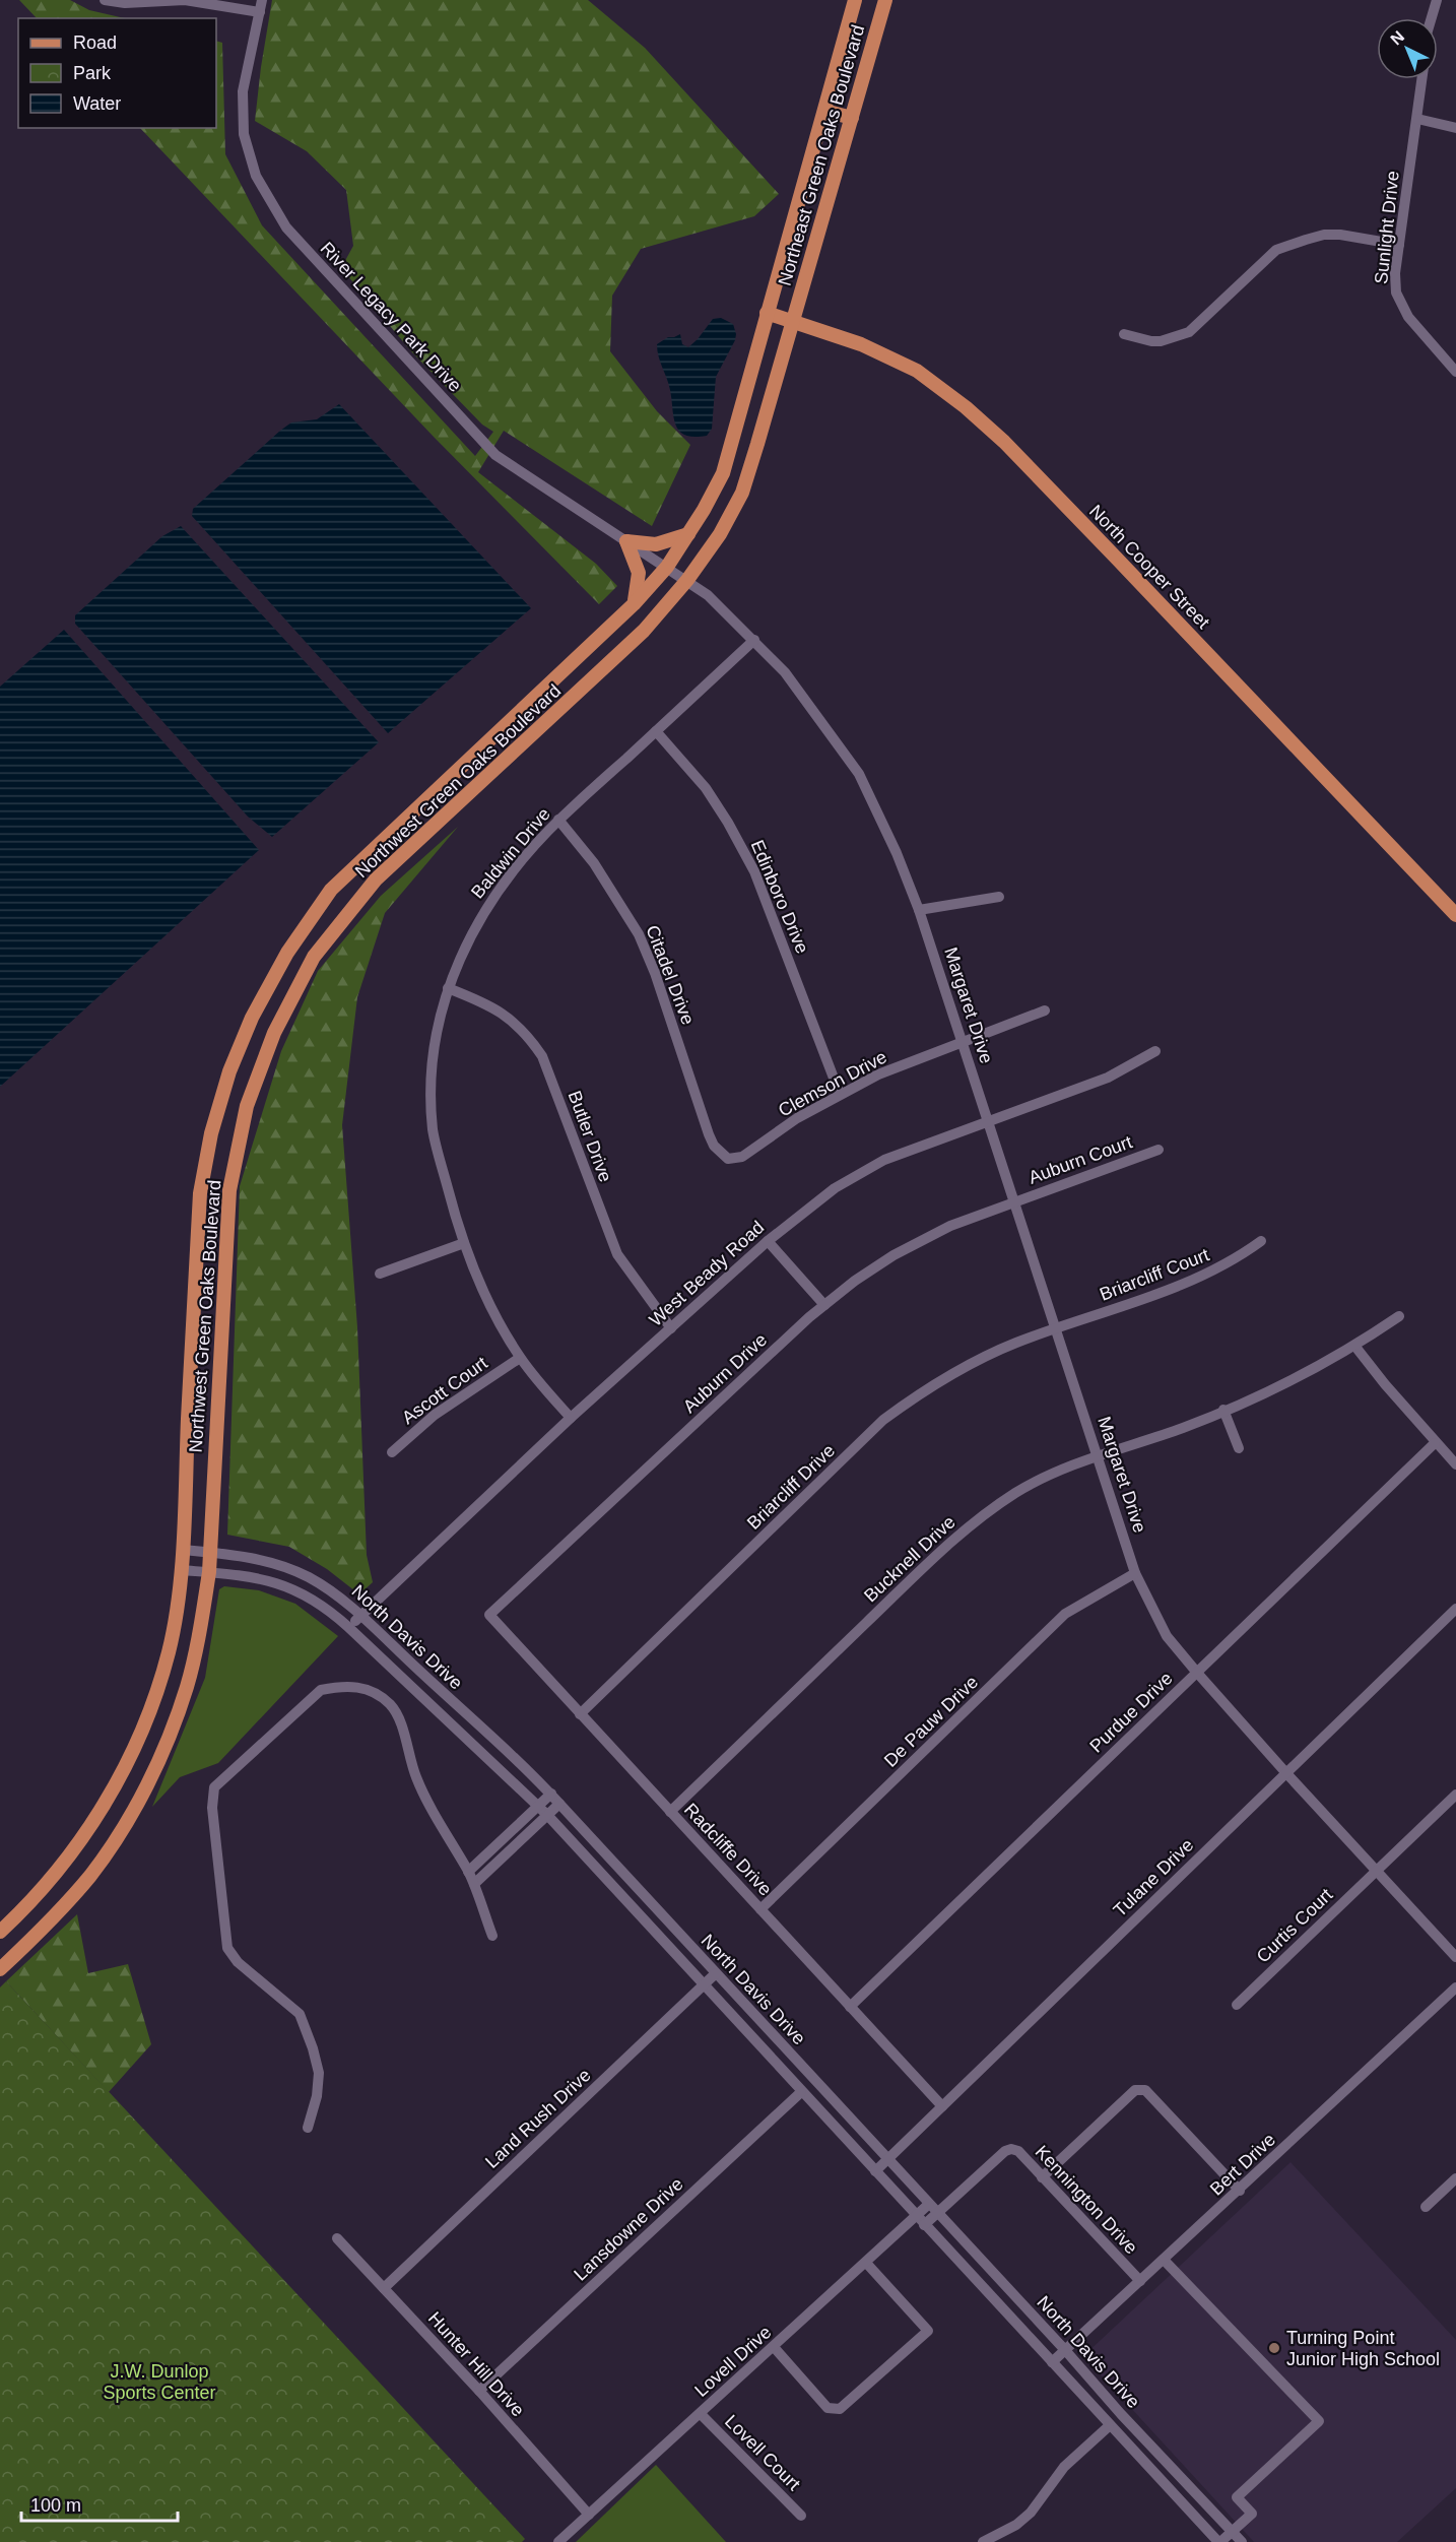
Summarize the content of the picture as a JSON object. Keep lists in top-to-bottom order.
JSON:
{
  "streets": {
    "main road": ["Northeast Green Oaks Boulevard", "North Cooper Street", "Northwest Green Oaks Boulevard"],
    "street": [
      "Sunlight Drive",
      "River Legacy Park Drive",
      "Baldwin Drive",
      "Edinboro Drive",
      "Citadel Drive",
      "Margaret Drive",
      "Clemson Drive",
      "Butler Drive",
      "Auburn Court",
      "West Beady Road",
      "Briarcliff Court",
      "Auburn Drive",
      "Ascott Court",
      "Briarcliff Drive",
      "Bucknell Drive",
      "North Davis Drive",
      "Purdue Drive",
      "De Pauw Drive",
      "Radcliffe Drive",
      "Tulane Drive",
      "Curtis Court",
      "Land Rush Drive",
      "Bert Drive",
      "Kennington Drive",
      "Lansdowne Drive",
      "Lovell Drive",
      "Hunter Hill Drive",
      "Lovell Court"
    ]
  },
  "crossings": [
    ["Northeast Green Oaks Boulevard", "North Cooper Street"],
    ["Northeast Green Oaks Boulevard", "Northwest Green Oaks Boulevard"],
    ["River Legacy Park Drive", "Northwest Green Oaks Boulevard"],
    ["River Legacy Park Drive", "Margaret Drive"],
    ["North Cooper Street", "Northwest Green Oaks Boulevard"],
    ["Northwest Green Oaks Boulevard", "Margaret Drive"],
    ["Northwest Green Oaks Boulevard", "North Davis Drive"],
    ["Baldwin Drive", "Edinboro Drive"],
    ["Baldwin Drive", "Citadel Drive"],
    ["Baldwin Drive", "Margaret Drive"],
    ["Baldwin Drive", "Butler Drive"],
    ["Baldwin Drive", "West Beady Road"],
    ["Baldwin Drive", "Ascott Court"],
    ["Edinboro Drive", "Clemson Drive"],
    ["Citadel Drive", "Clemson Drive"],
    ["Margaret Drive", "Clemson Drive"],
    ["Margaret Drive", "Auburn Court"],
    ["Margaret Drive", "West Beady Road"],
    ["Margaret Drive", "Briarcliff Court"],
    ["Margaret Drive", "Auburn Drive"],
    ["Margaret Drive", "Briarcliff Drive"],
    ["Margaret Drive", "Bucknell Drive"],
    ["Margaret Drive", "Purdue Drive"],
    ["Margaret Drive", "De Pauw Drive"],
    ["Margaret Drive", "Tulane Drive"],
    ["Margaret Drive", "Curtis Court"],
    ["Butler Drive", "West Beady Road"],
    ["Auburn Court", "Auburn Drive"],
    ["West Beady Road", "North Davis Drive"],
    ["Briarcliff Court", "Briarcliff Drive"],
    ["Auburn Drive", "Radcliffe Drive"],
    ["Briarcliff Drive", "Radcliffe Drive"],
    ["Bucknell Drive", "Radcliffe Drive"],
    ["North Davis Drive", "Tulane Drive"],
    ["North Davis Drive", "Land Rush Drive"],
    ["North Davis Drive", "Bert Drive"],
    ["North Davis Drive", "Kennington Drive"],
    ["North Davis Drive", "Lansdowne Drive"],
    ["North Davis Drive", "Lovell Drive"],
    ["Purdue Drive", "Radcliffe Drive"],
    ["De Pauw Drive", "Radcliffe Drive"],
    ["Radcliffe Drive", "Tulane Drive"],
    ["Land Rush Drive", "Hunter Hill Drive"],
    ["Bert Drive", "Kennington Drive"],
    ["Kennington Drive", "Lovell Drive"],
    ["Lansdowne Drive", "Hunter Hill Drive"],
    ["Lovell Drive", "Hunter Hill Drive"],
    ["Lovell Drive", "Lovell Court"]
  ],
  "parks": ["J.W. Dunlop Sports Center"],
  "places": ["Turning Point Junior High School"],
  "legend": ["Road", "Park", "Water"],
  "scale_bar": "100 m",
  "north": "top left"
}
